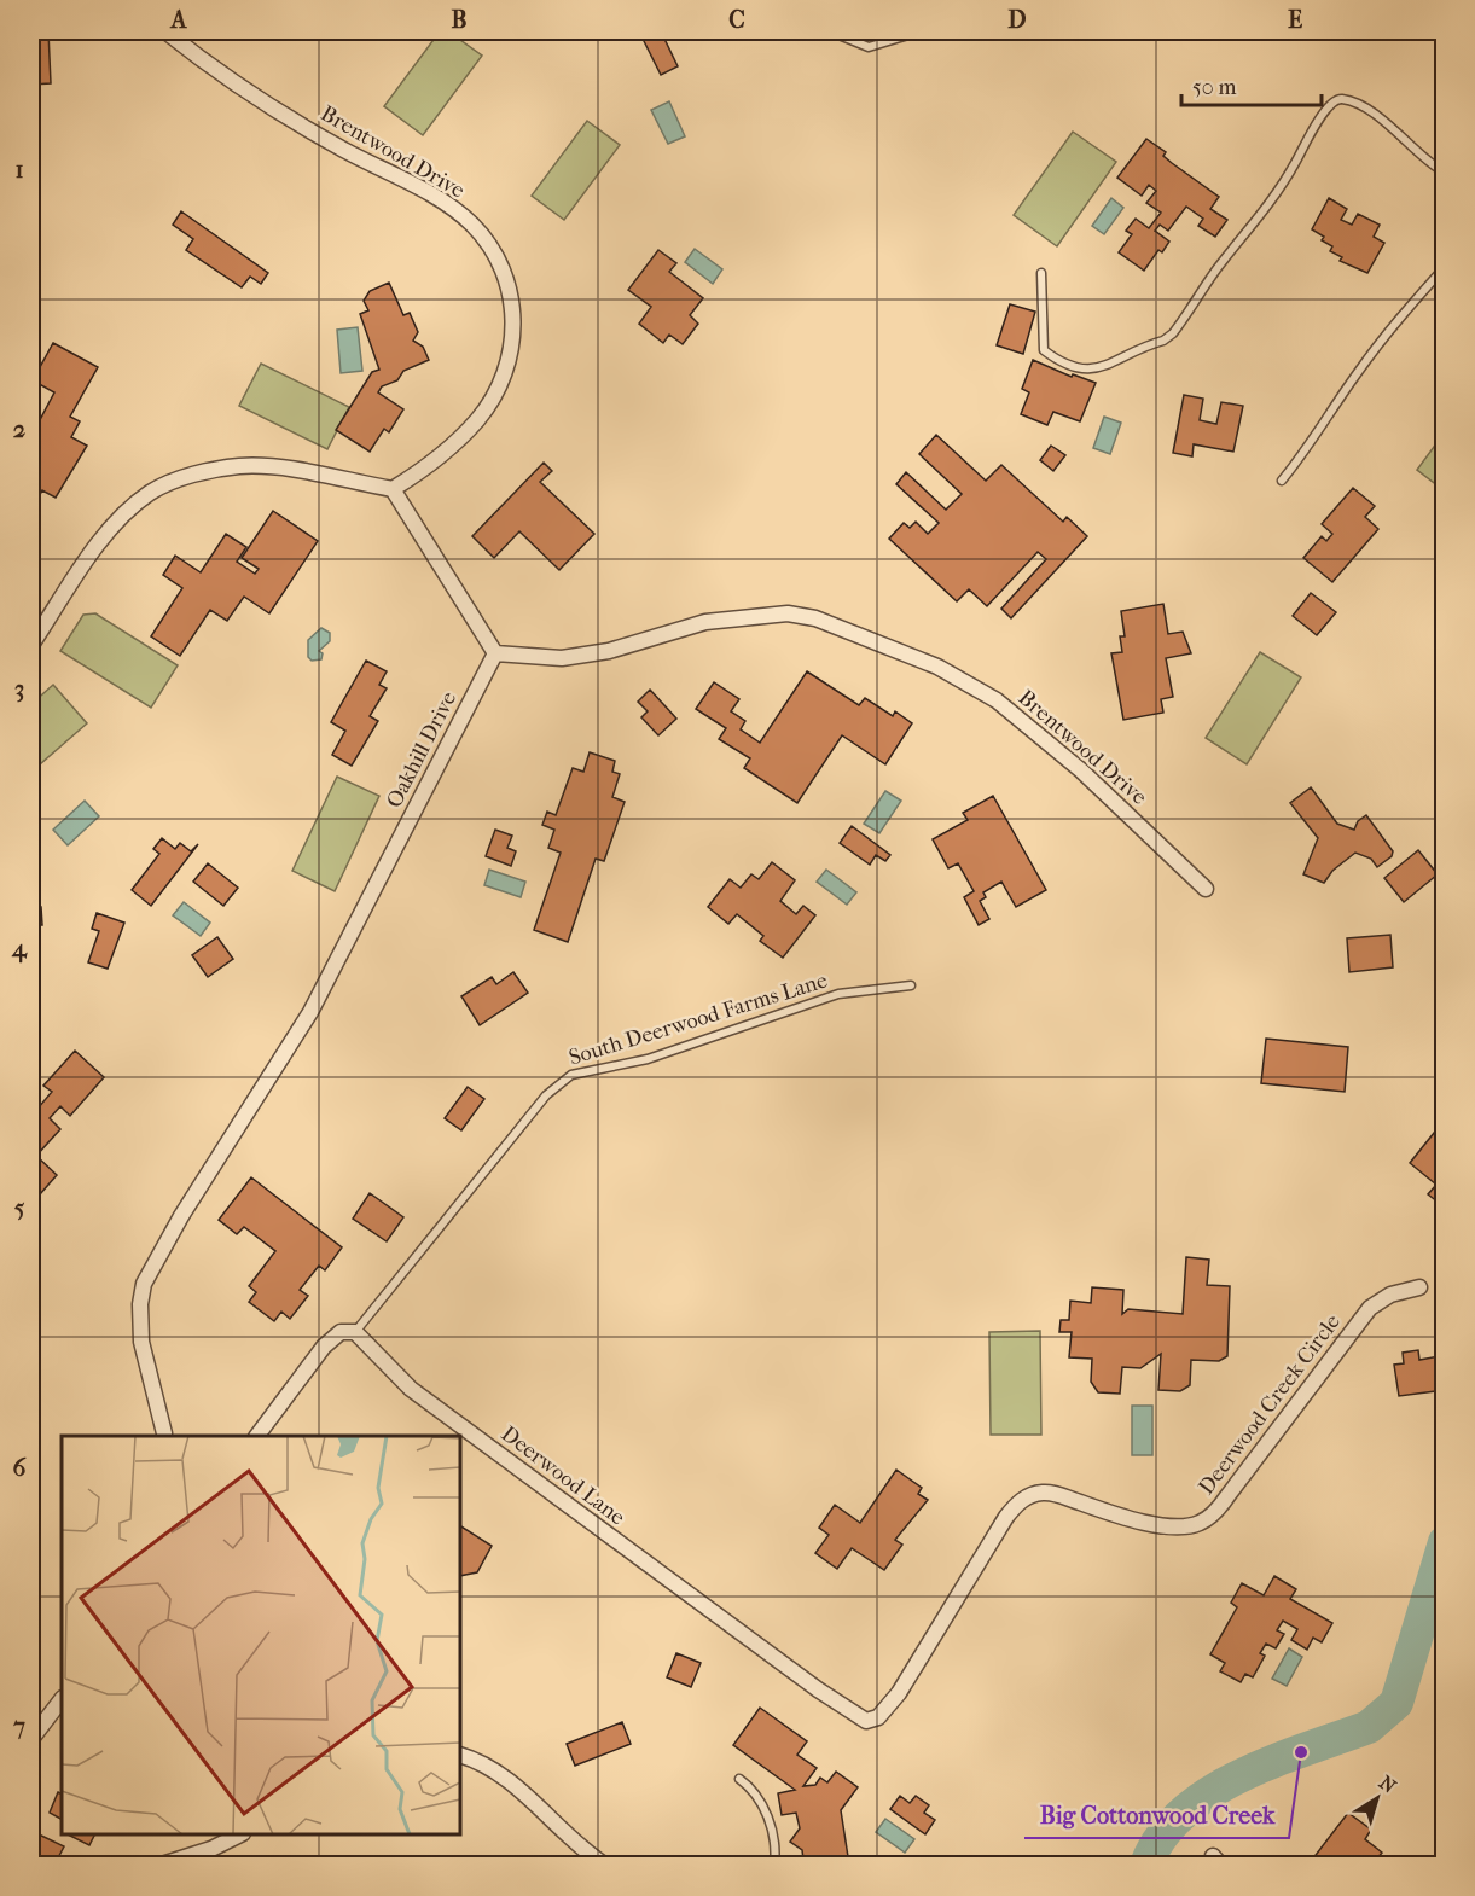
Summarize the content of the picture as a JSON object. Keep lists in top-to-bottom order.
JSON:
{
  "streets": {
    "street": [
      "Brentwood Drive",
      "Oakhill Drive",
      "Deerwood Creek Circle",
      "Deerwood Lane"
    ],
    "lane": ["South Deerwood Farms Lane"]
  },
  "crossings": [
    ["Brentwood Drive", "Oakhill Drive"],
    ["South Deerwood Farms Lane", "Deerwood Lane"],
    ["Deerwood Creek Circle", "Deerwood Lane"]
  ],
  "places": ["Big Cottonwood Creek"],
  "scale_bar": "50 m",
  "north": "top right",
  "grid": {
    "columns": [
      "A",
      "B",
      "C",
      "D",
      "E"
    ],
    "rows": [
      "1",
      "2",
      "3",
      "4",
      "5",
      "6",
      "7"
    ]
  }
}
